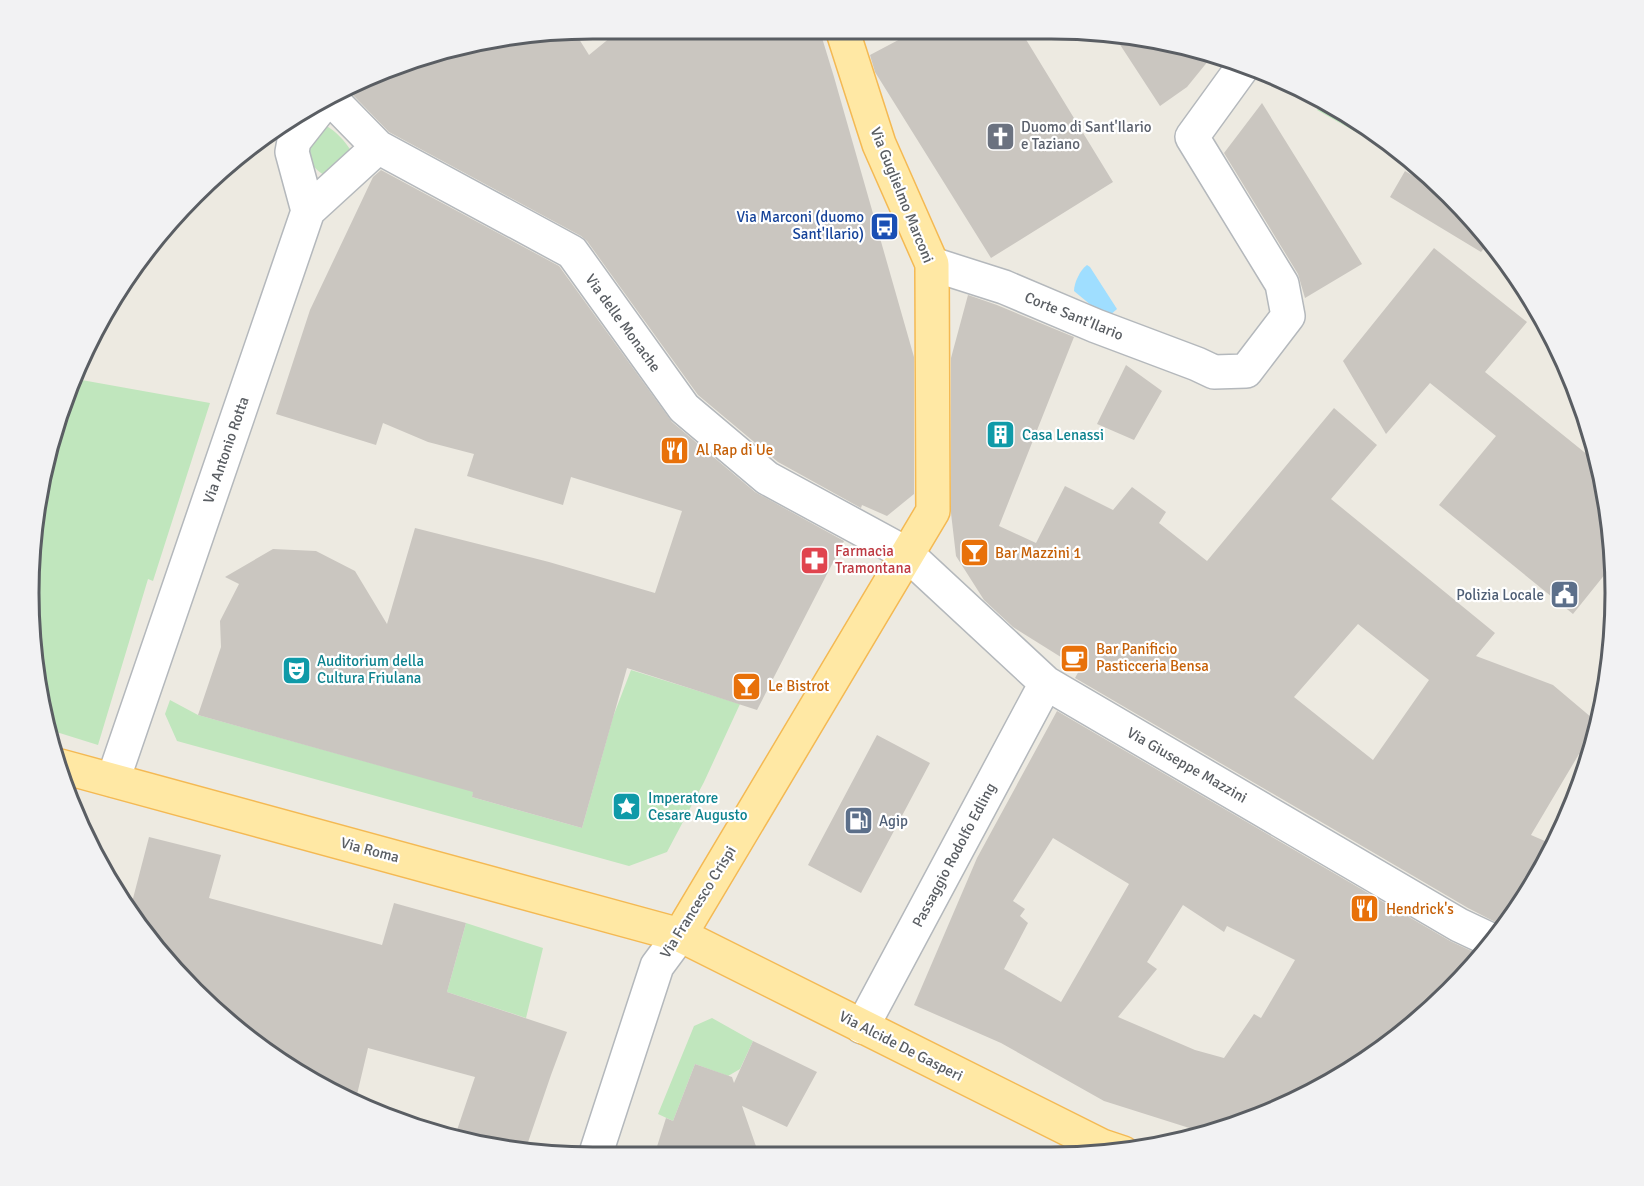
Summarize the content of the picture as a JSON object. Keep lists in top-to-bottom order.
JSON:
{
  "streets": {
    "main road": [
      "Via Guglielmo Marconi",
      "Via Roma",
      "Via Francesco Crispi",
      "Via Alcide De Gasperi"
    ],
    "street": [
      "Corte Sant'Ilario",
      "Via delle Monache",
      "Via Antonio Rotta",
      "Via Giuseppe Mazzini",
      "Passaggio Rodolfo Edling"
    ]
  },
  "crossings": [
    ["Via Guglielmo Marconi", "Corte Sant'Ilario"],
    ["Via Guglielmo Marconi", "Via Francesco Crispi"],
    ["Via delle Monache", "Via Antonio Rotta"],
    ["Via delle Monache", "Via Giuseppe Mazzini"],
    ["Via delle Monache", "Via Francesco Crispi"],
    ["Via Antonio Rotta", "Via Roma"],
    ["Via Giuseppe Mazzini", "Passaggio Rodolfo Edling"],
    ["Via Giuseppe Mazzini", "Via Francesco Crispi"],
    ["Via Roma", "Via Francesco Crispi"],
    ["Via Roma", "Via Alcide De Gasperi"],
    ["Passaggio Rodolfo Edling", "Via Alcide De Gasperi"],
    ["Via Francesco Crispi", "Via Alcide De Gasperi"]
  ],
  "places": {
    "church": ["Duomo di Sant'Ilario e Taziano"],
    "bus stop": ["Via Marconi (duomo Sant'Ilario)"],
    "building": ["Casa Lenassi"],
    "restaurant": ["Al Rap di Ue", "Hendrick's"],
    "bar": ["Bar Mazzini 1", "Le Bistrot"],
    "pharmacy": ["Farmacia Tramontana"],
    "public building": ["Polizia Locale"],
    "cafe": ["Bar Panificio Pasticceria Bensa"],
    "theatre": ["Auditorium della Cultura Friulana"],
    "place": ["Imperatore Cesare Augusto"],
    "fuel station": ["Agip"]
  }
}
